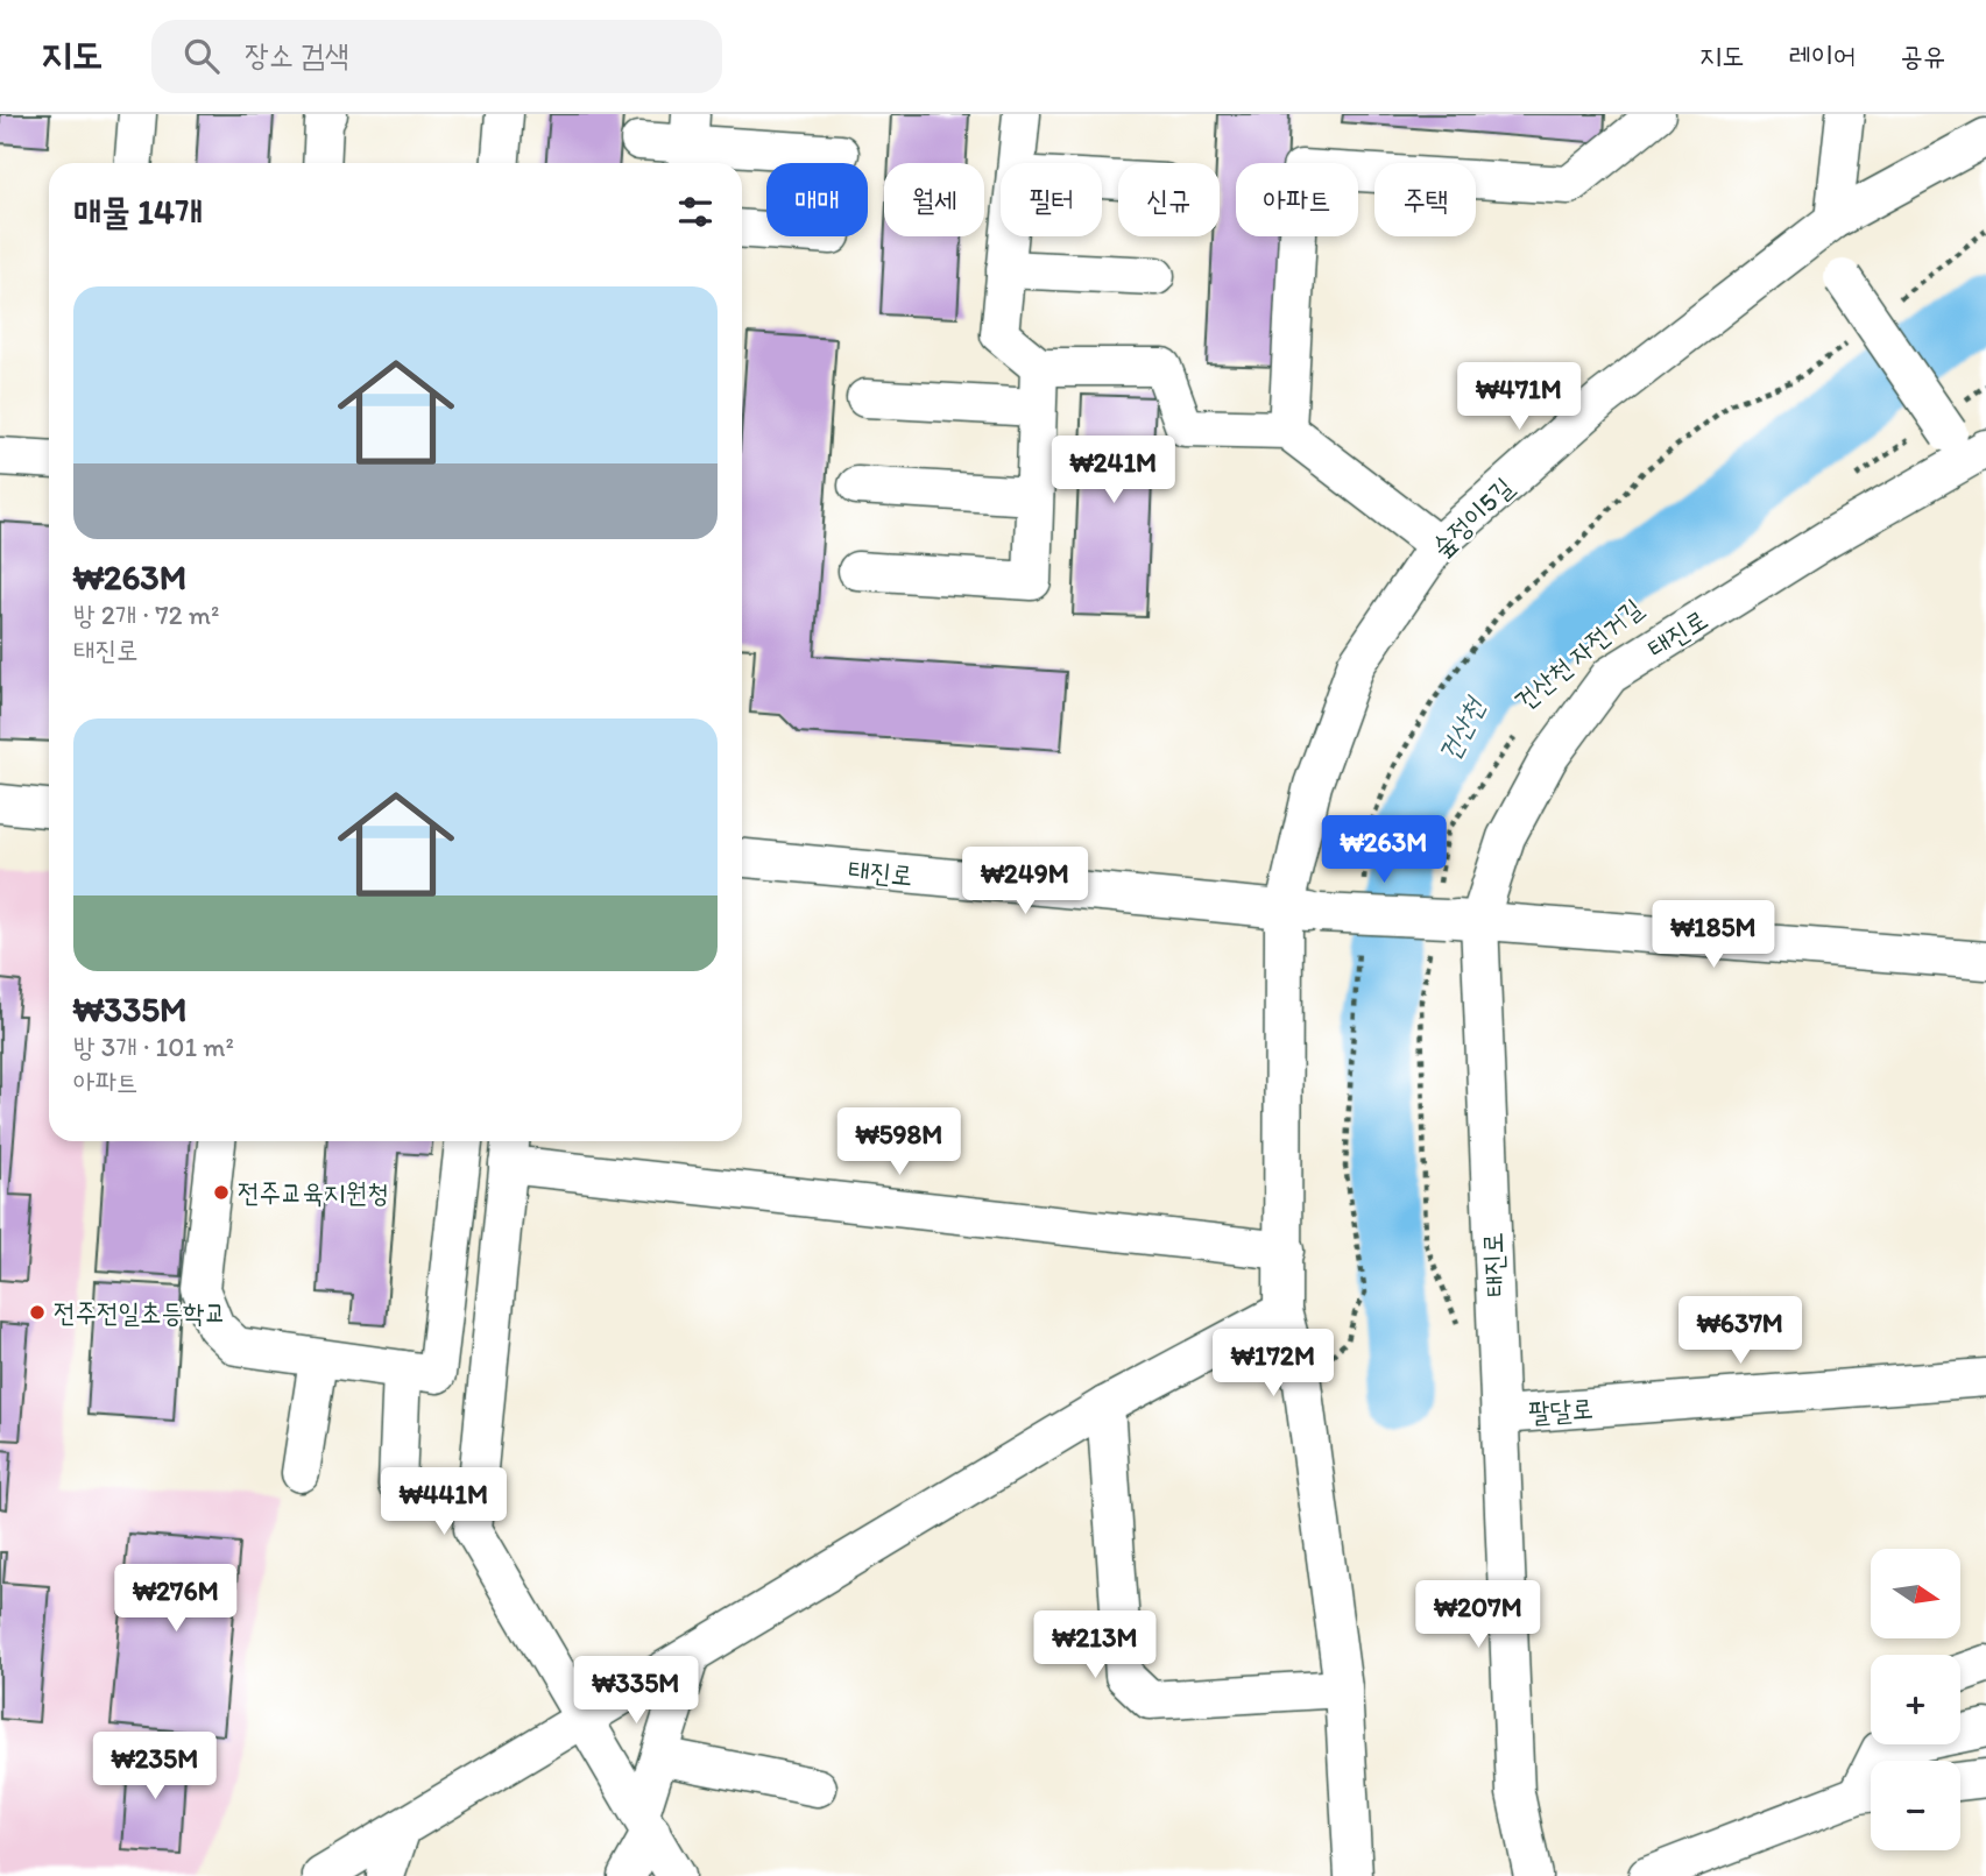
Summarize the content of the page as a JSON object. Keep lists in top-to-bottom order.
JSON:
{
  "streets": {
    "street": ["숲정이5길", "태진로", "팔달로"],
    "path": ["건산천 자전거길"]
  },
  "crossings": [
    ["숲정이5길", "태진로"],
    ["태진로", "건산천 자전거길"],
    ["태진로", "팔달로"]
  ],
  "water": ["건산천"],
  "places": ["전주교육지원청", "전주전일초등학교"],
  "north": "right",
  "page": {
    "header": "지도",
    "search": "장소 검색",
    "nav": ["지도", "레이어", "공유"],
    "chip": [
      "매매",
      "월세",
      "필터",
      "신규",
      "아파트",
      "주택"
    ],
    "heading": "매물 14개",
    "list": [
      {
        "name": "₩263M",
        "note": "방 2개 · 72 m² · 태진로"
      },
      {
        "name": "₩335M",
        "note": "방 3개 · 101 m² · 아파트"
      }
    ],
    "price": [
      "₩471M",
      "₩241M",
      "₩263M",
      "₩249M",
      "₩185M",
      "₩598M",
      "₩637M",
      "₩172M",
      "₩441M",
      "₩276M",
      "₩207M",
      "₩213M",
      "₩335M",
      "₩235M"
    ],
    "map_buttons": ["+", "−"]
  }
}
